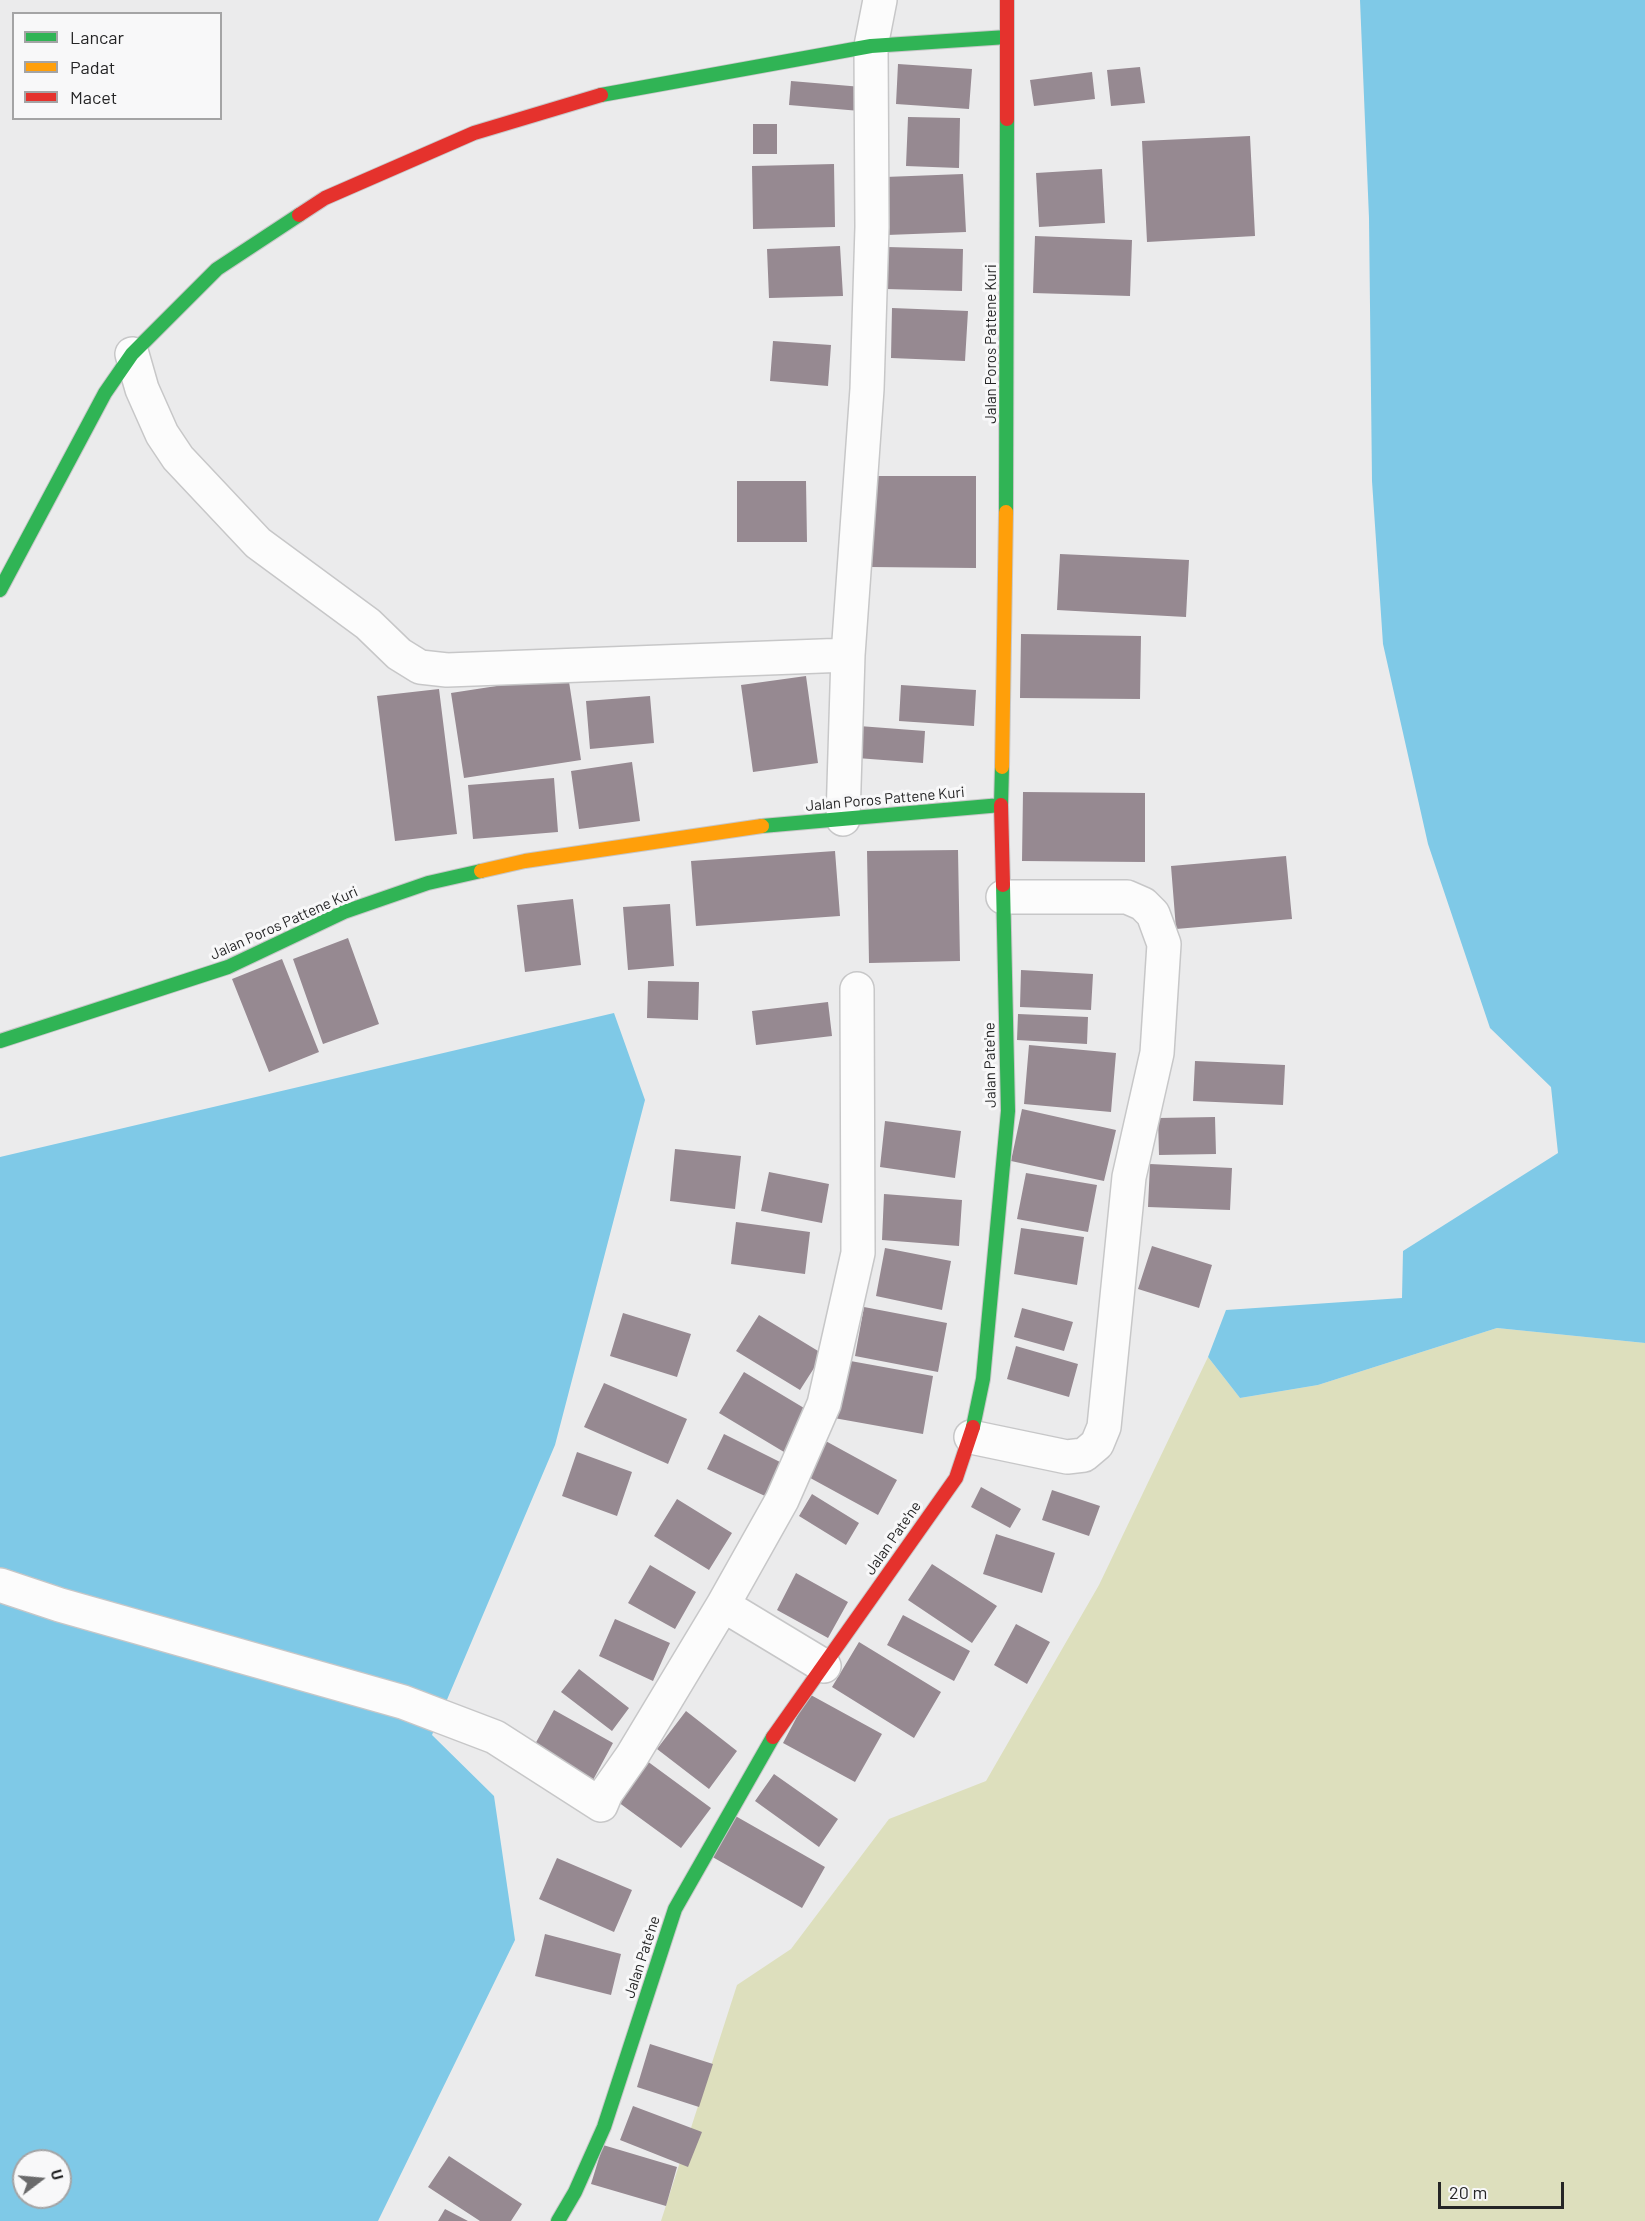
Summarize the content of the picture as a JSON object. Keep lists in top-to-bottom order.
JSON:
{
  "streets": {
    "street": ["Jalan Poros Pattene Kuri", "Jalan Pate'ne"]
  },
  "crossings": [
    ["Jalan Poros Pattene Kuri", "Jalan Pate'ne"]
  ],
  "legend": ["Lancar", "Padat", "Macet"],
  "scale_bar": "20 m",
  "north": "right"
}
